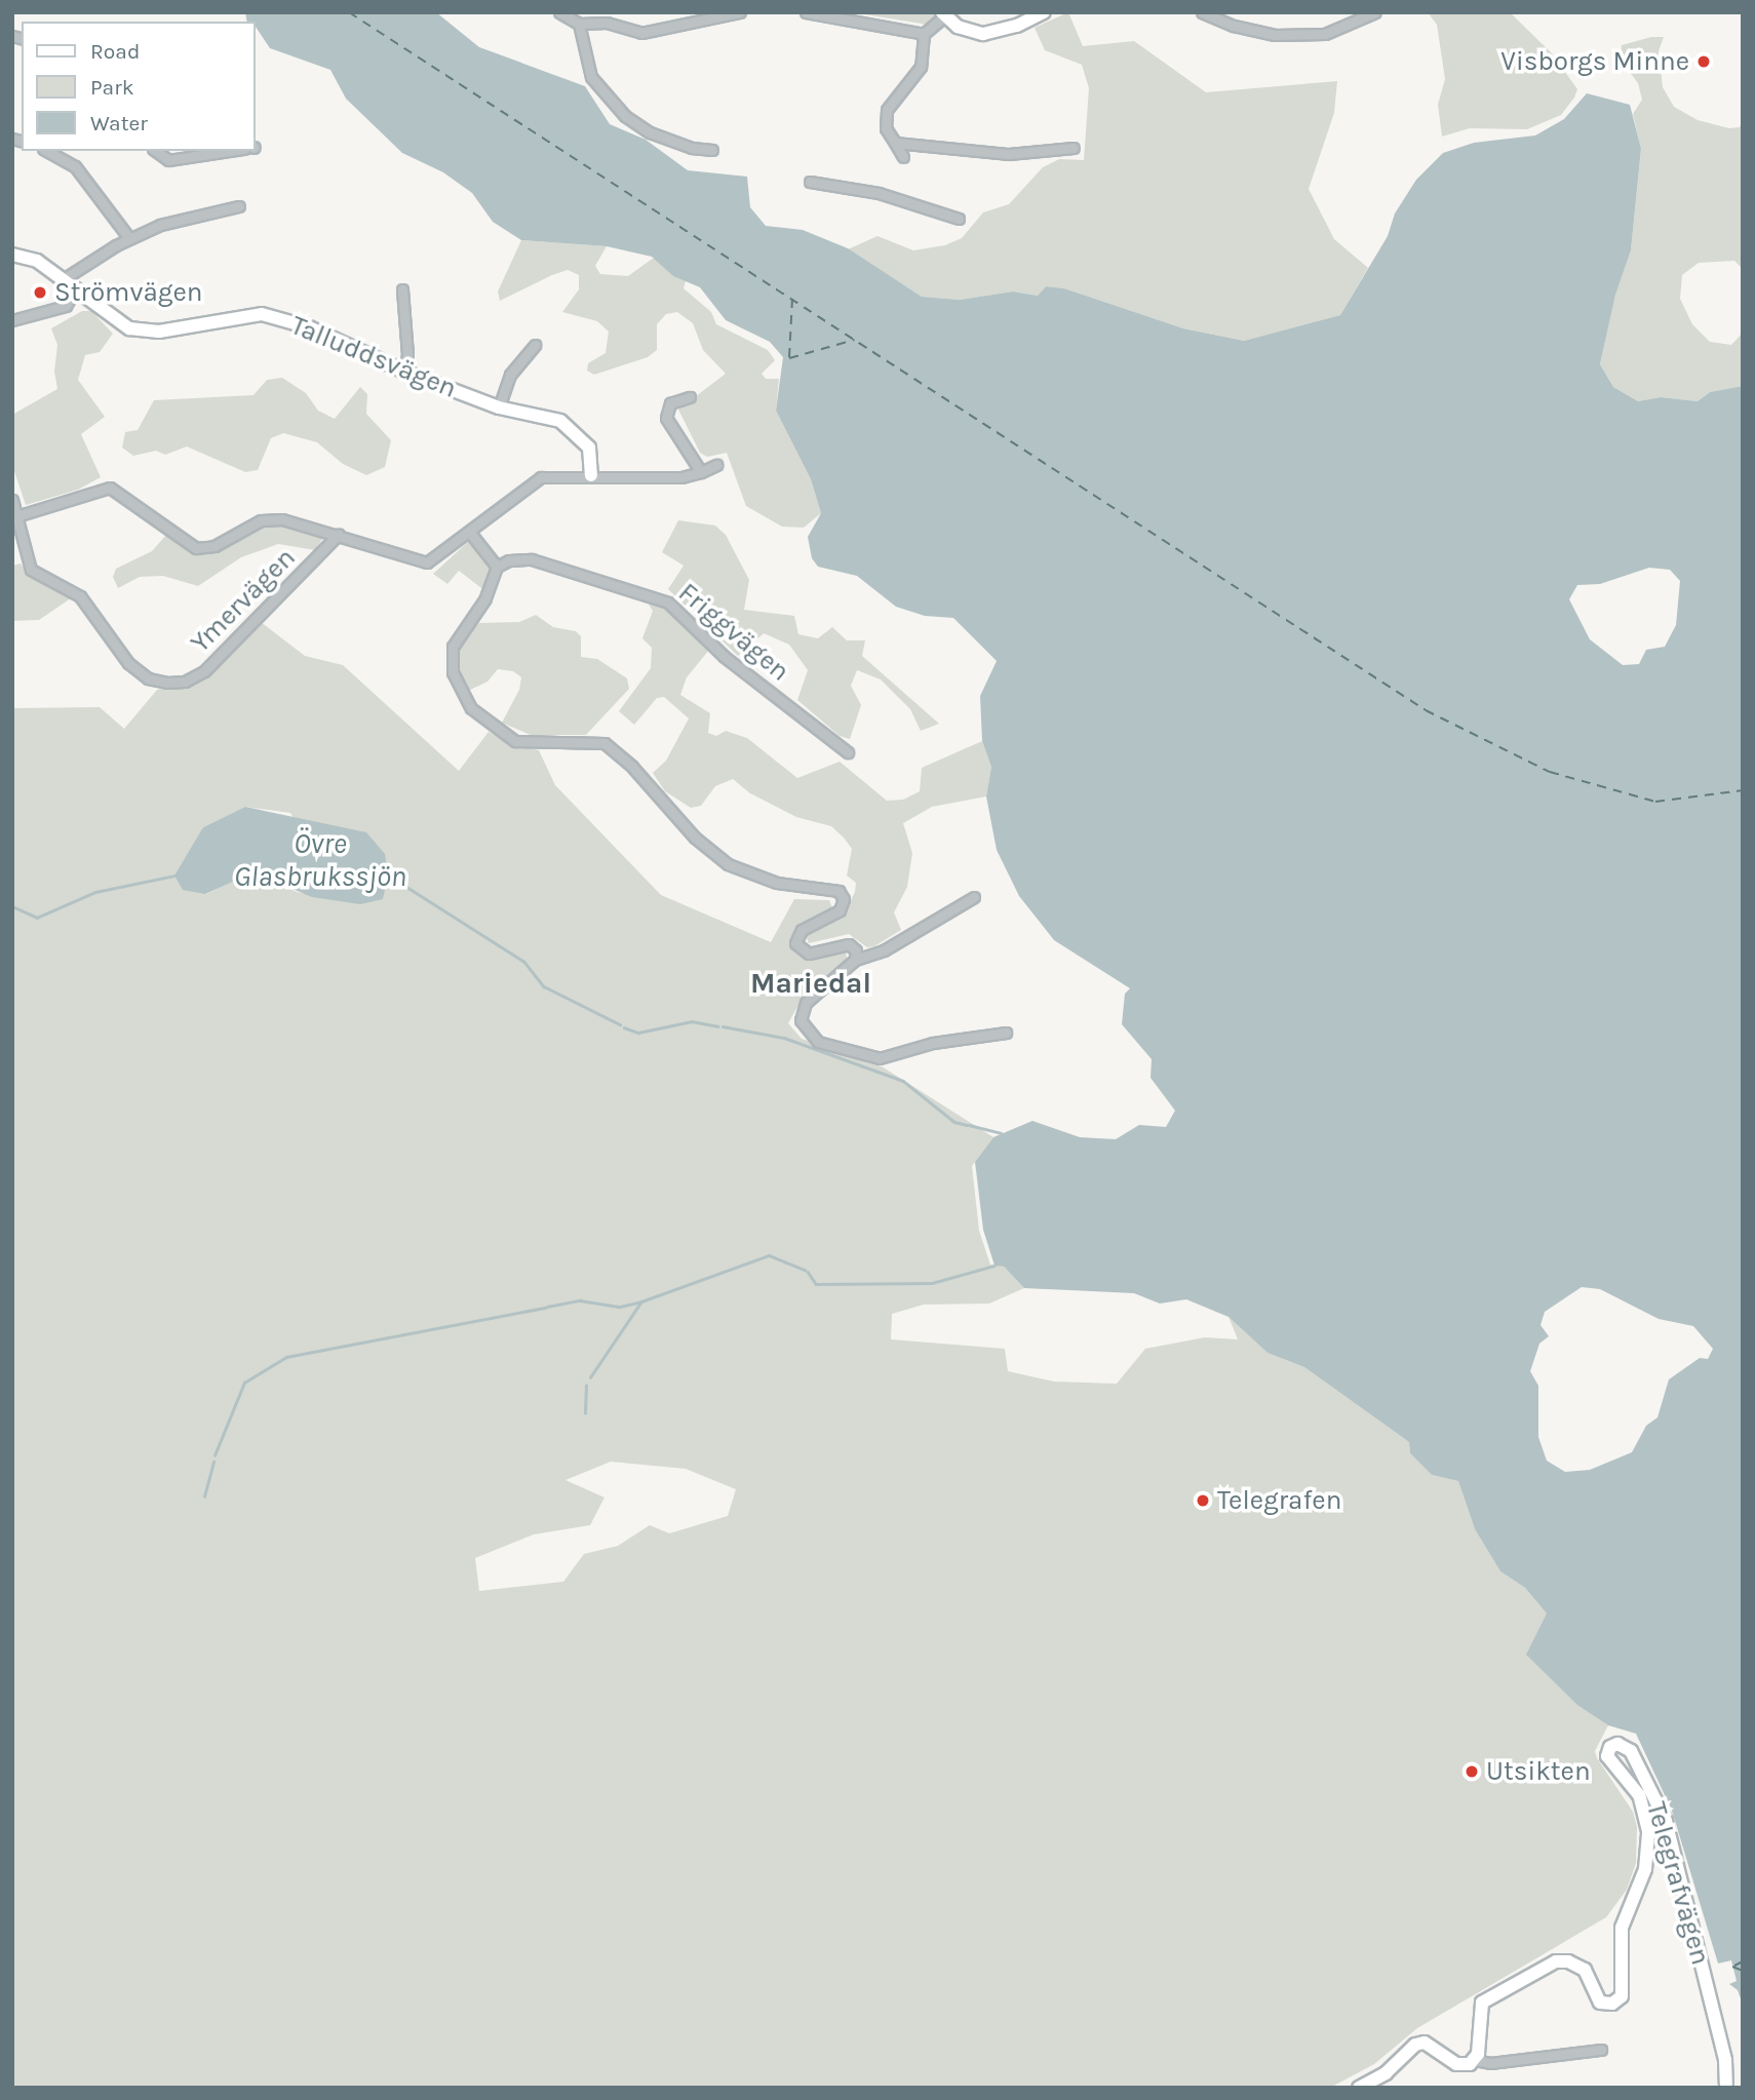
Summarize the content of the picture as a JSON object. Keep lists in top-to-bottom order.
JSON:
{
  "streets": {
    "street": [
      "Talluddsvägen",
      "Ymervägen",
      "Friggvägen",
      "Telegrafvägen"
    ]
  },
  "districts": ["Mariedal"],
  "water": ["Övre Glasbrukssjön"],
  "places": [
    "Visborgs Minne",
    "Strömvägen",
    "Telegrafen",
    "Utsikten"
  ],
  "legend": ["Road", "Park", "Water"]
}
